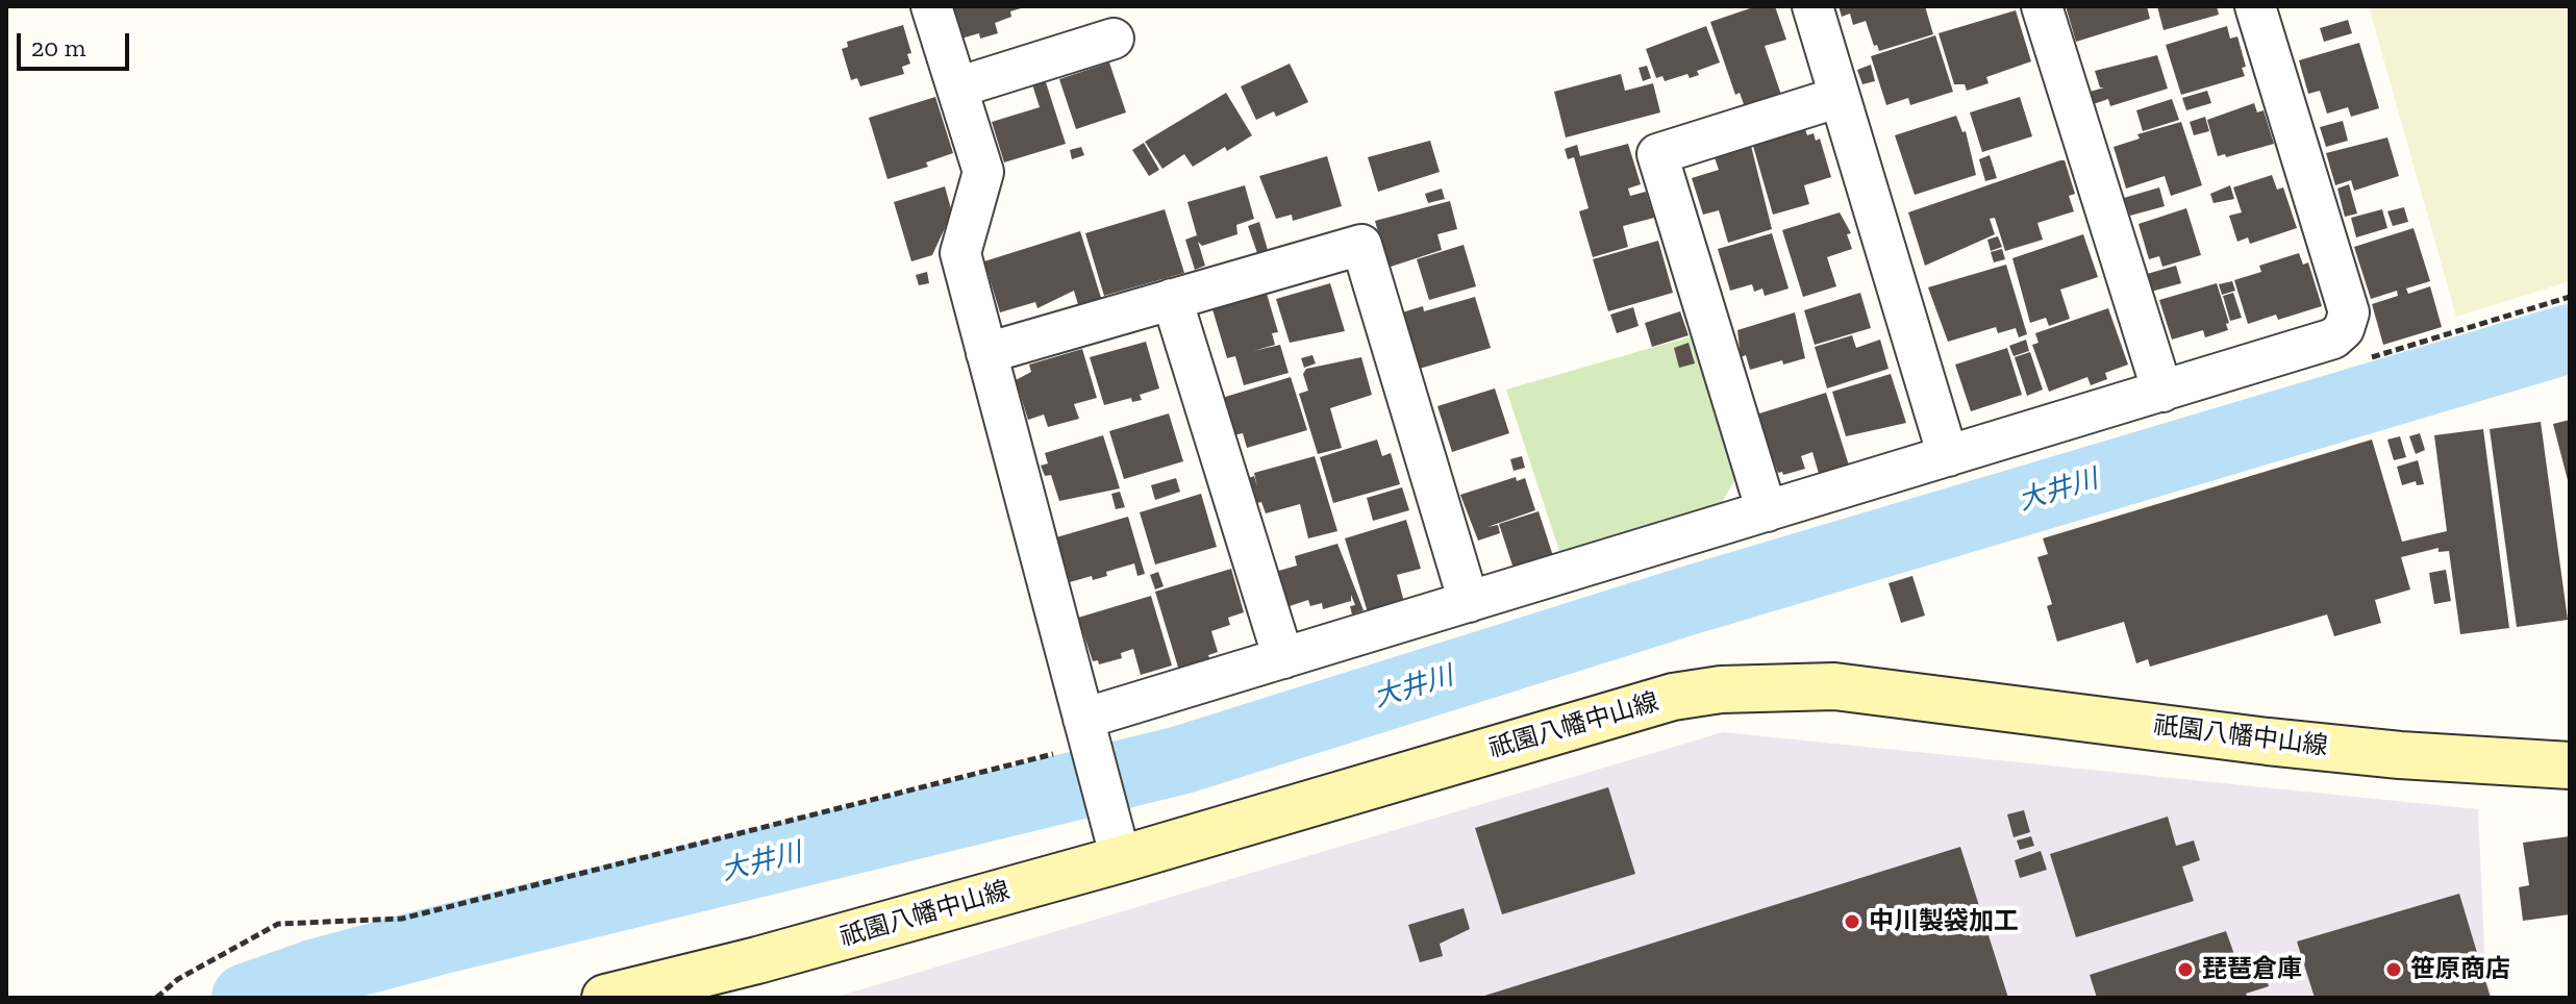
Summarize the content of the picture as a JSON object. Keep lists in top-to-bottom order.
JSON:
{
  "streets": {
    "main road": ["祇園八幡中山線"]
  },
  "water": ["大井川"],
  "places": ["中川製袋加工", "琵琶倉庫", "笹原商店"],
  "scale_bar": "20 m"
}
